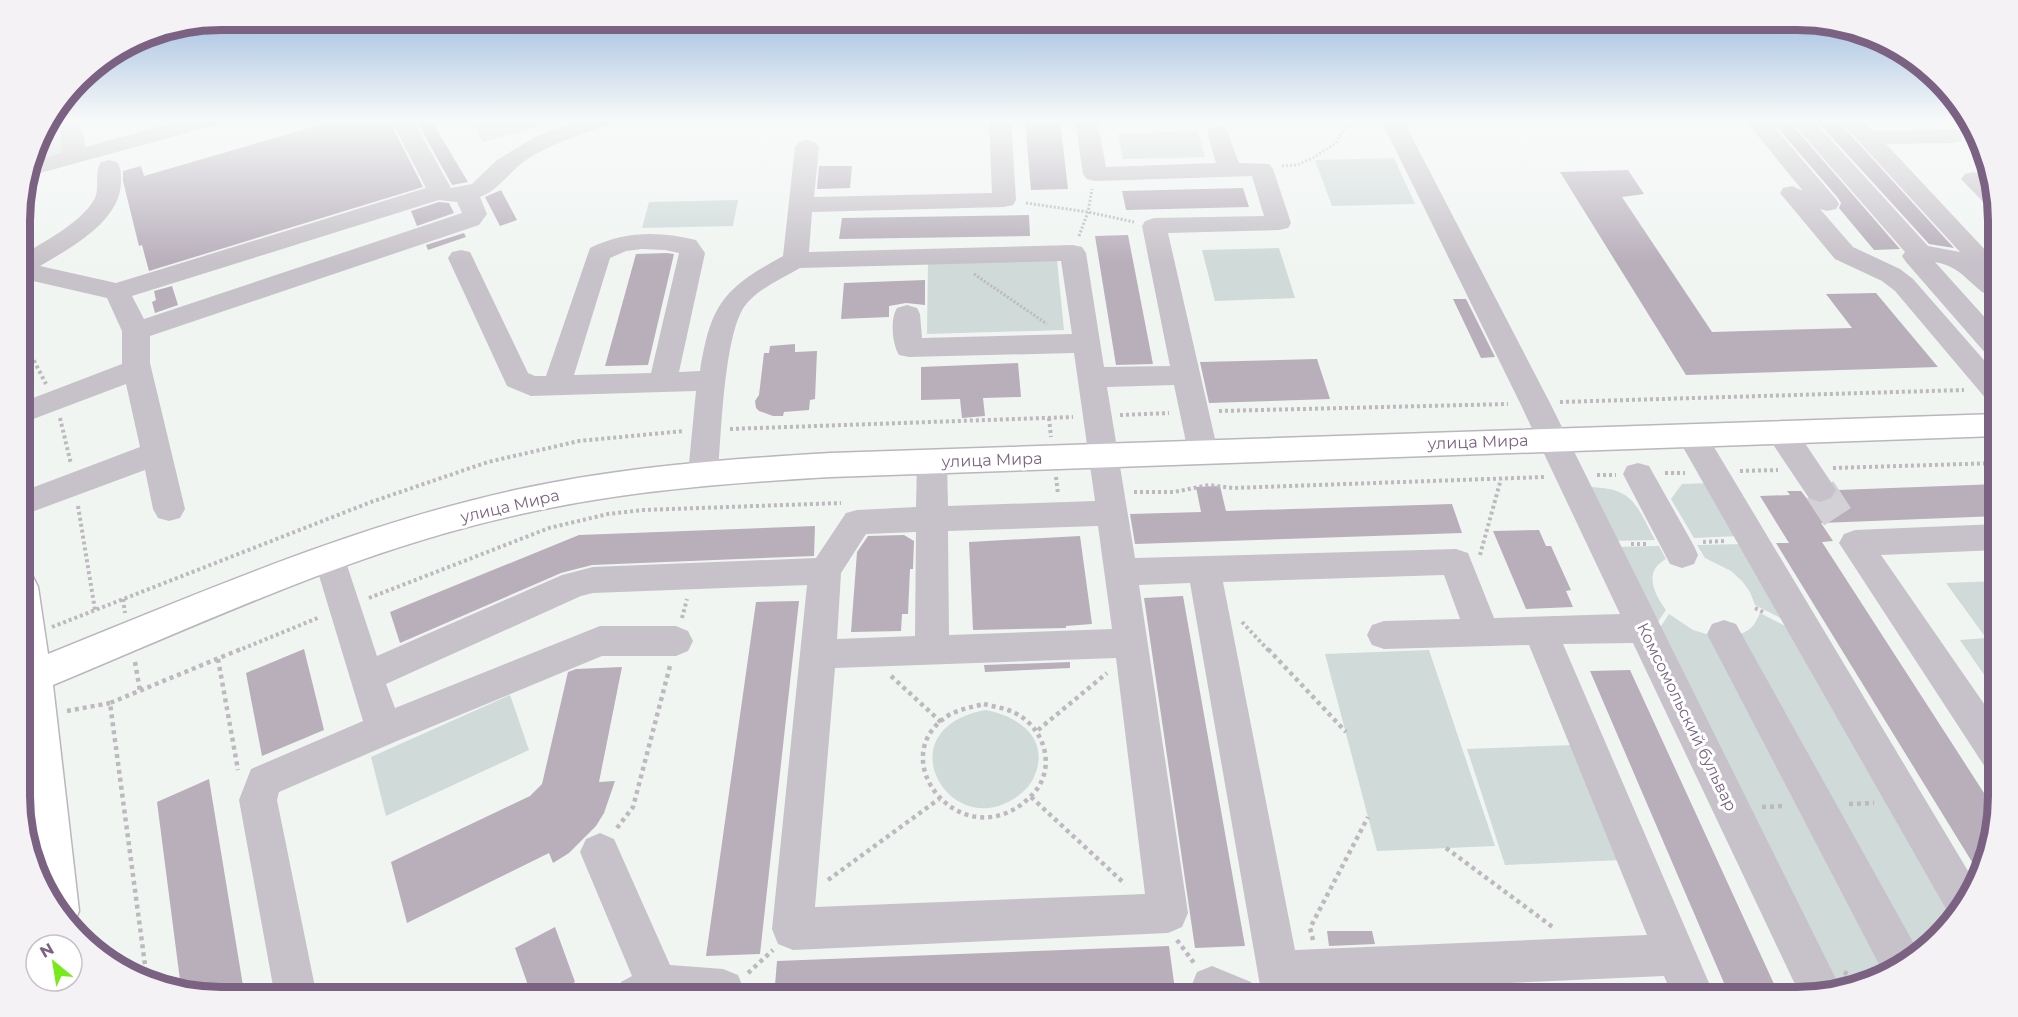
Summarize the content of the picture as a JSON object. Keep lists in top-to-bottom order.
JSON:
{
  "streets": {
    "main road": ["улица Мира"],
    "street": ["Комсомольский бульвар"]
  },
  "crossings": [
    ["улица Мира", "Комсомольский бульвар"]
  ],
  "north": "top left"
}
